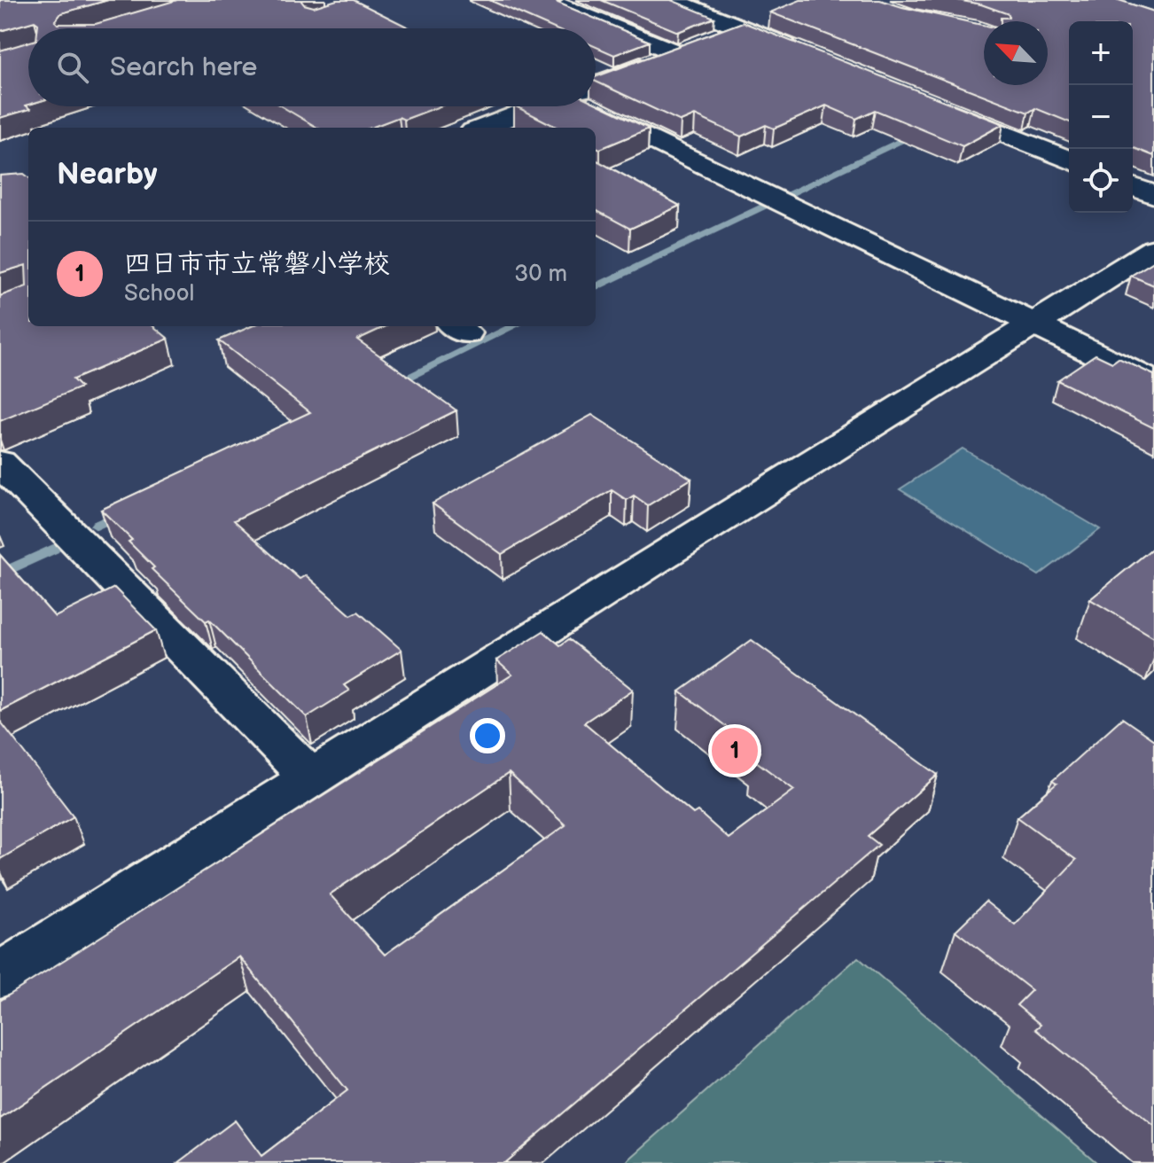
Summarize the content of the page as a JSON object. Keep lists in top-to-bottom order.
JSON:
{
  "north": "top left",
  "page": {
    "map_buttons": ["+", "−"],
    "search": "Search here",
    "heading": "Nearby",
    "list": [
      {
        "mark": "1",
        "name": "四日市市立常磐小学校",
        "note": "School",
        "value": "30 m"
      }
    ],
    "pins": "1"
  }
}
